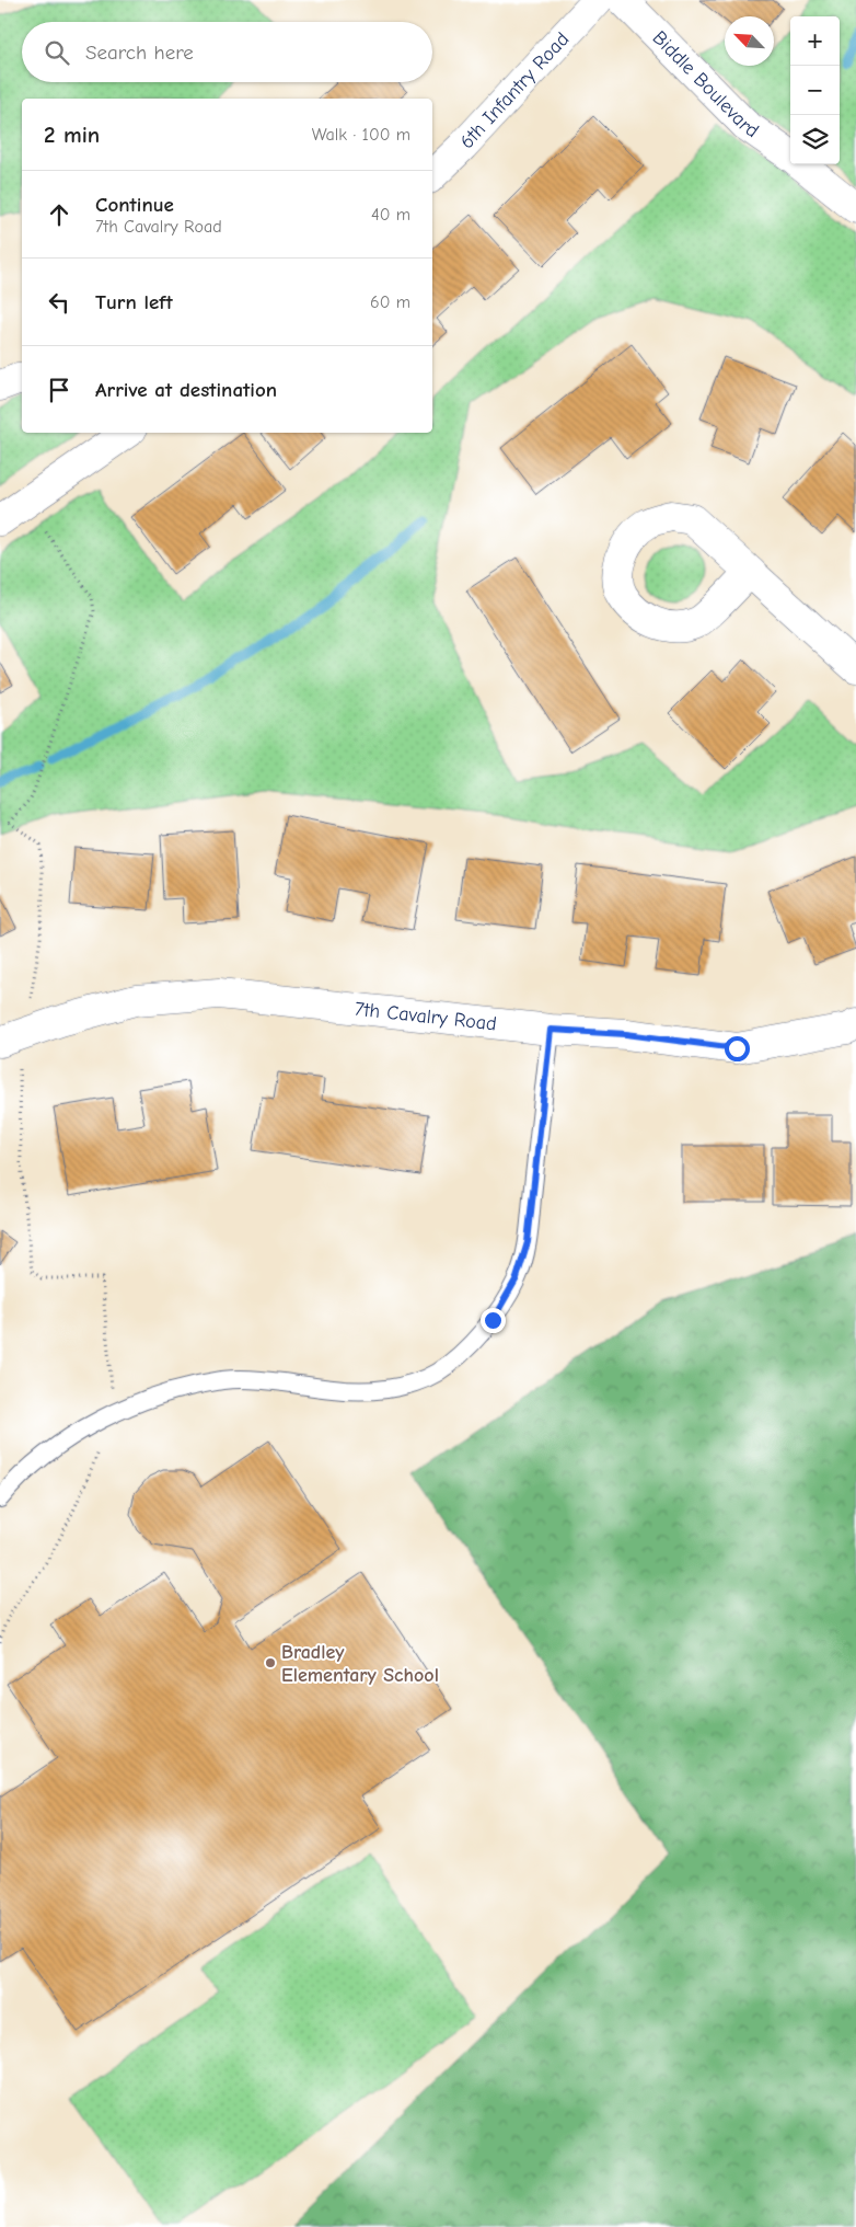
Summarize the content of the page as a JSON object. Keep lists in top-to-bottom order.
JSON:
{
  "streets": {
    "street": ["Biddle Boulevard", "6th Infantry Road", "7th Cavalry Road"]
  },
  "places": ["Bradley Elementary School"],
  "north": "top left",
  "page": {
    "map_buttons": ["+", "−"],
    "search": "Search here",
    "heading": ["2 min", "Walk · 100 m"],
    "list": [
      ["Continue", "7th Cavalry Road", "40 m"],
      ["Turn left", "60 m"],
      "Arrive at destination"
    ]
  }
}
